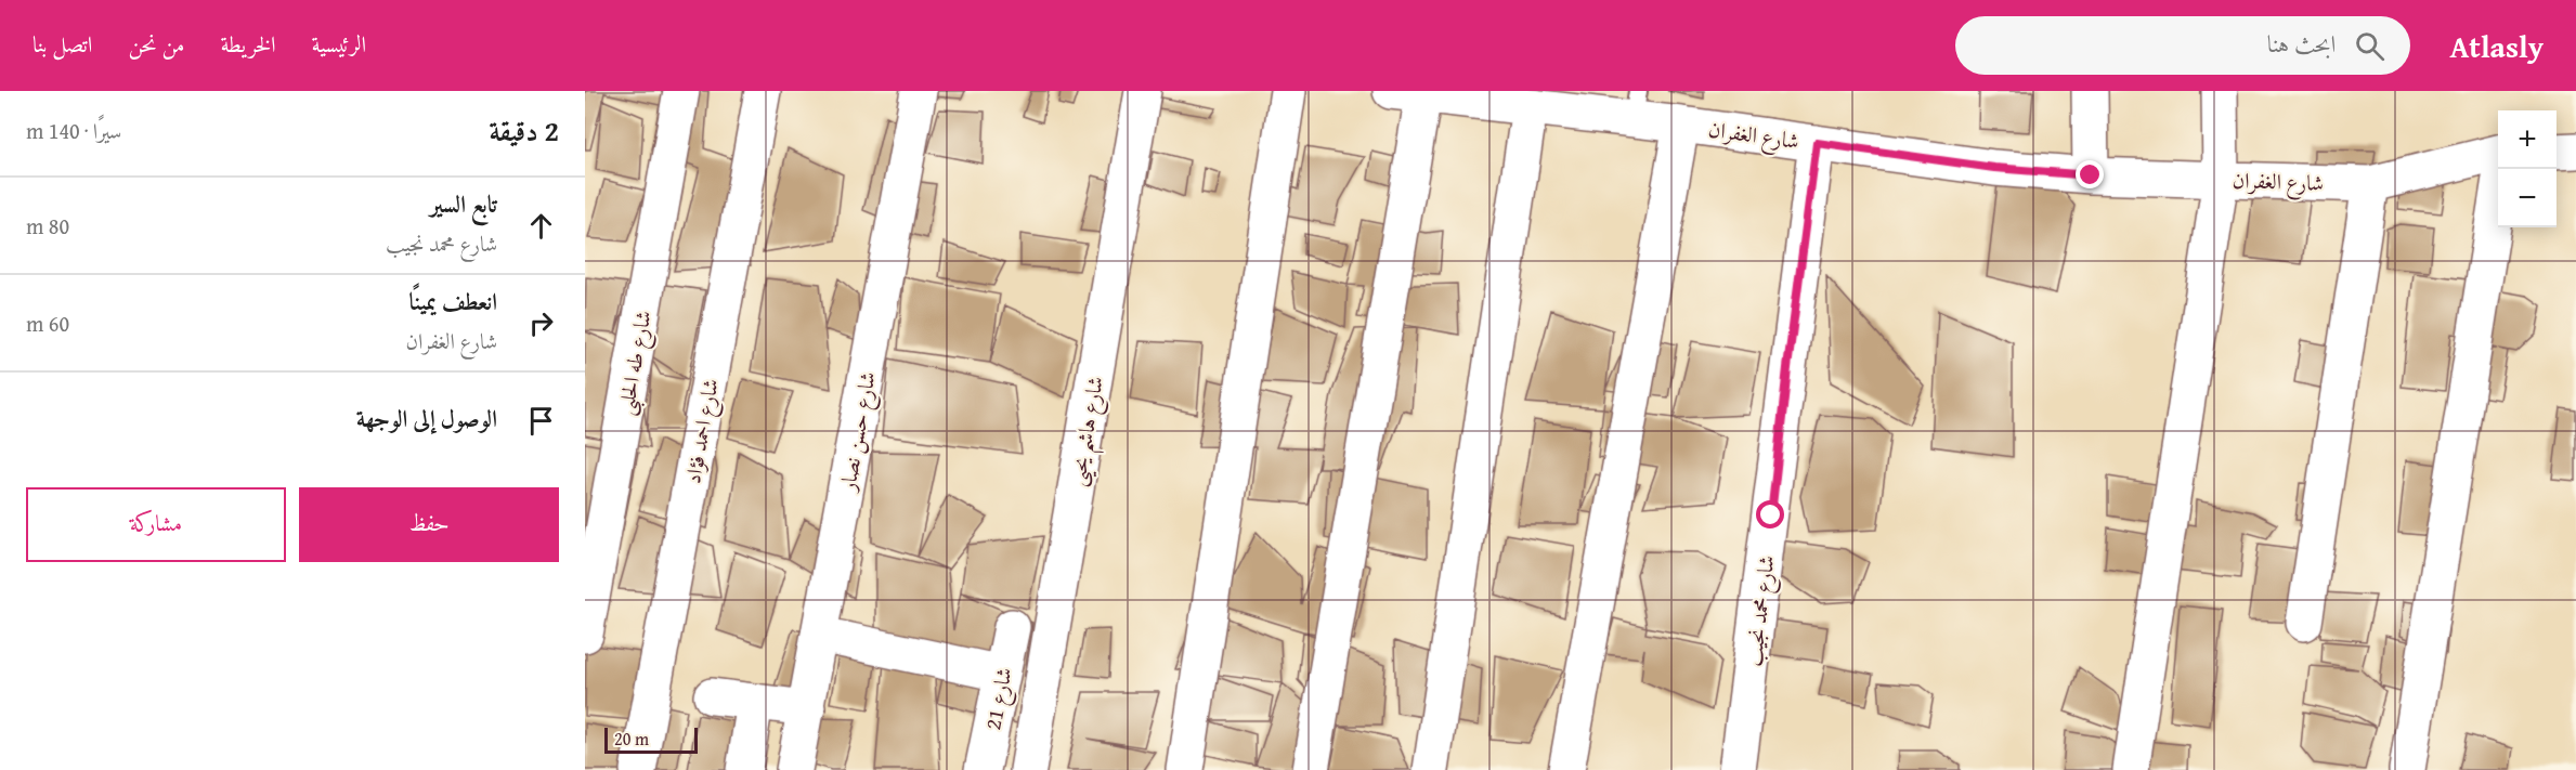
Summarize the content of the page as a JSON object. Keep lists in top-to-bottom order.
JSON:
{
  "streets": {
    "street": [
      "شارع الغفران",
      "شارع طه الحلبى",
      "شارع احمد فؤاد",
      "شارع حسن نصار",
      "شارع هاشم يحيى",
      "شارع محمد نجيب",
      "شارع 21"
    ]
  },
  "crossings": [
    ["شارع الغفران", "شارع محمد نجيب"]
  ],
  "scale_bar": "20 m",
  "page": {
    "header": "Atlasly",
    "search": "ابحث هنا",
    "nav": [
      "الرئيسية",
      "الخريطة",
      "من نحن",
      "اتصل بنا"
    ],
    "heading": ["2 دقيقة", "سيرًا · 140 m"],
    "map_buttons": ["+", "−"],
    "list": [
      ["تابع السير", "شارع محمد نجيب", "80 m"],
      ["انعطف يمينًا", "شارع الغفران", "60 m"],
      "الوصول إلى الوجهة"
    ],
    "buttons": ["حفظ", "مشاركة"],
    "scale": "20 m"
  }
}
